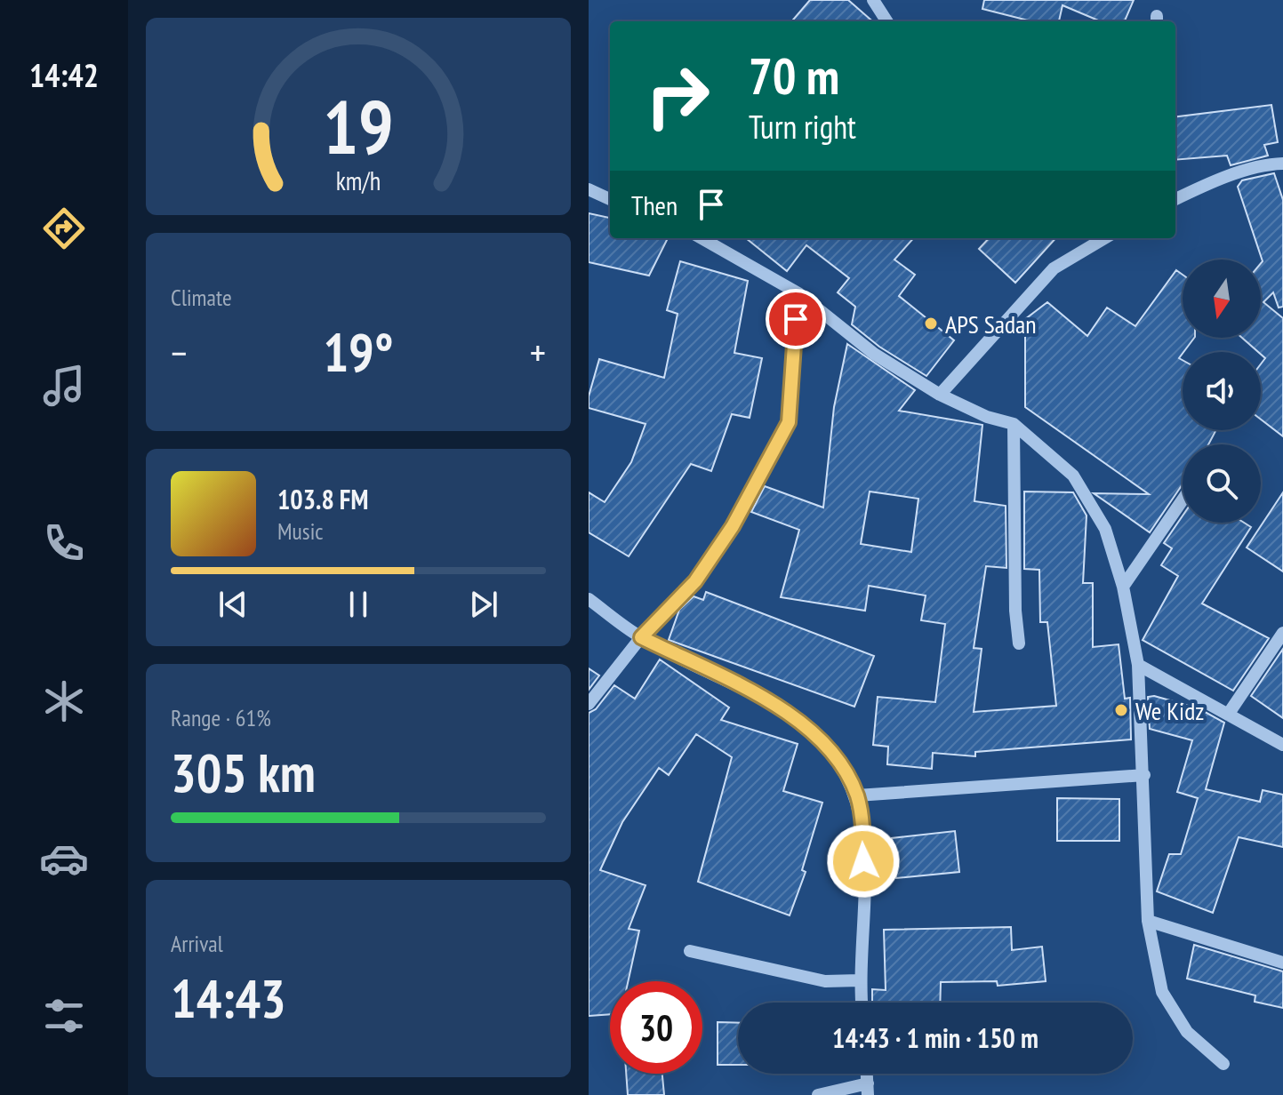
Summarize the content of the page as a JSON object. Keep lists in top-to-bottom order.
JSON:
{
  "places": ["APS Sadan", "We Kidz"],
  "north": "bottom",
  "page": {
    "tabs": "14:42",
    "turn": ["70 m", "Turn right"],
    "then": "Then",
    "tile": [
      "Climate",
      ["Range · 61%", "305 km"],
      ["Arrival", "14:43"]
    ],
    "heat": ["−", "19°", "+"],
    "song": ["103.8 FM", "Music"],
    "limit": "30",
    "trip": "14:43 · 1 min · 150 m",
    "gauge": ["19", "km/h"]
  }
}
